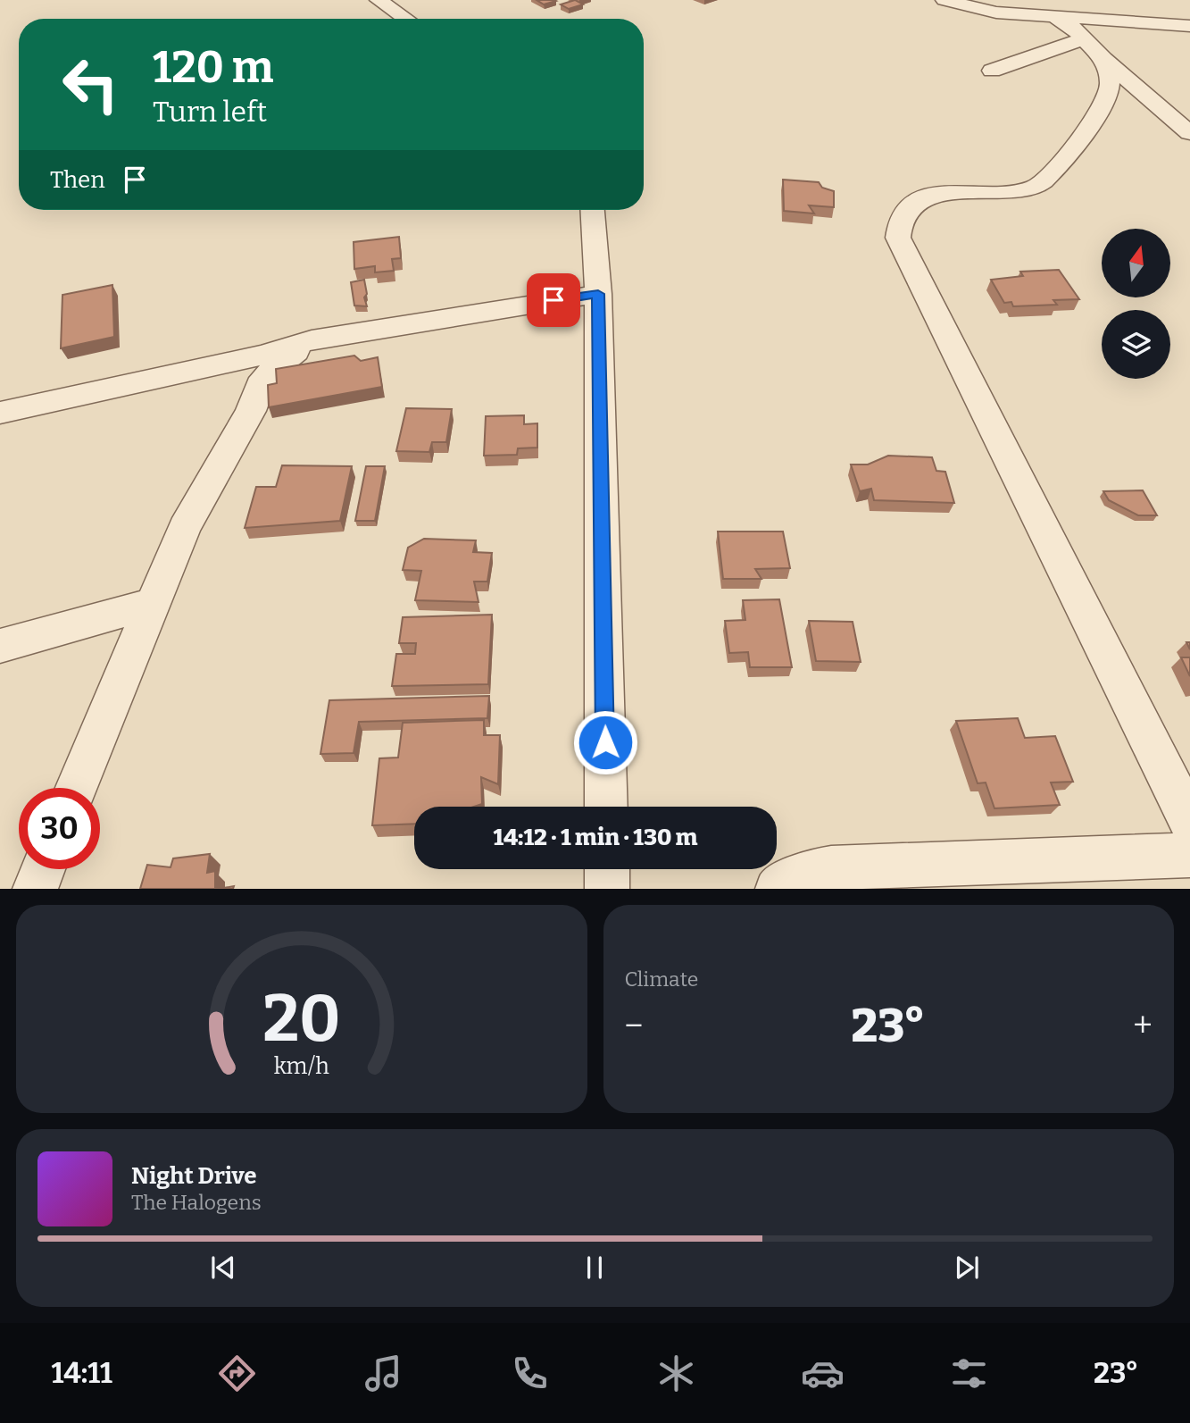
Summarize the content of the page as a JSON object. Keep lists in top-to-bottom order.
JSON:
{
  "north": "top",
  "page": {
    "turn": ["120 m", "Turn left"],
    "then": "Then",
    "limit": "30",
    "trip": "14:12 · 1 min · 130 m",
    "tile": "Climate",
    "heat": ["−", "23°", "+"],
    "song": ["Night Drive", "The Halogens"],
    "tabs": ["14:11", "23°"],
    "gauge": ["20", "km/h"]
  }
}
